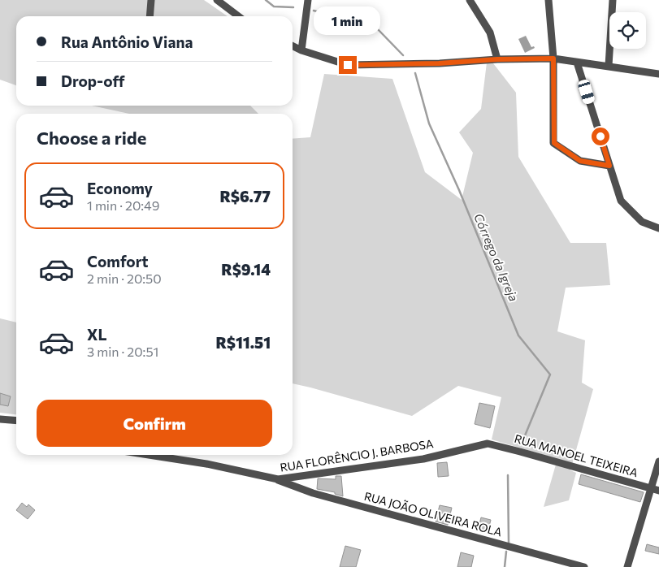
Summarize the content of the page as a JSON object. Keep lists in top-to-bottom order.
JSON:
{
  "streets": {
    "street": ["RUA FLORÊNCIO J. BARBOSA", "RUA MANOEL TEIXEIRA", "RUA JOÃO OLIVEIRA ROLA"]
  },
  "crossings": [
    ["RUA FLORÊNCIO J. BARBOSA", "RUA MANOEL TEIXEIRA"],
    ["RUA FLORÊNCIO J. BARBOSA", "RUA JOÃO OLIVEIRA ROLA"]
  ],
  "water": ["Córrego da Igreja"],
  "page": {
    "bubble": "1 min",
    "banner": ["Rua Antônio Viana", "Drop-off"],
    "heading": "Choose a ride",
    "list": [
      {
        "name": "Economy",
        "note": "1 min · 20:49",
        "value": "R$6.77"
      },
      {
        "name": "Comfort",
        "note": "2 min · 20:50",
        "value": "R$9.14"
      },
      {
        "name": "XL",
        "note": "3 min · 20:51",
        "value": "R$11.51"
      }
    ],
    "buttons": "Confirm"
  }
}
